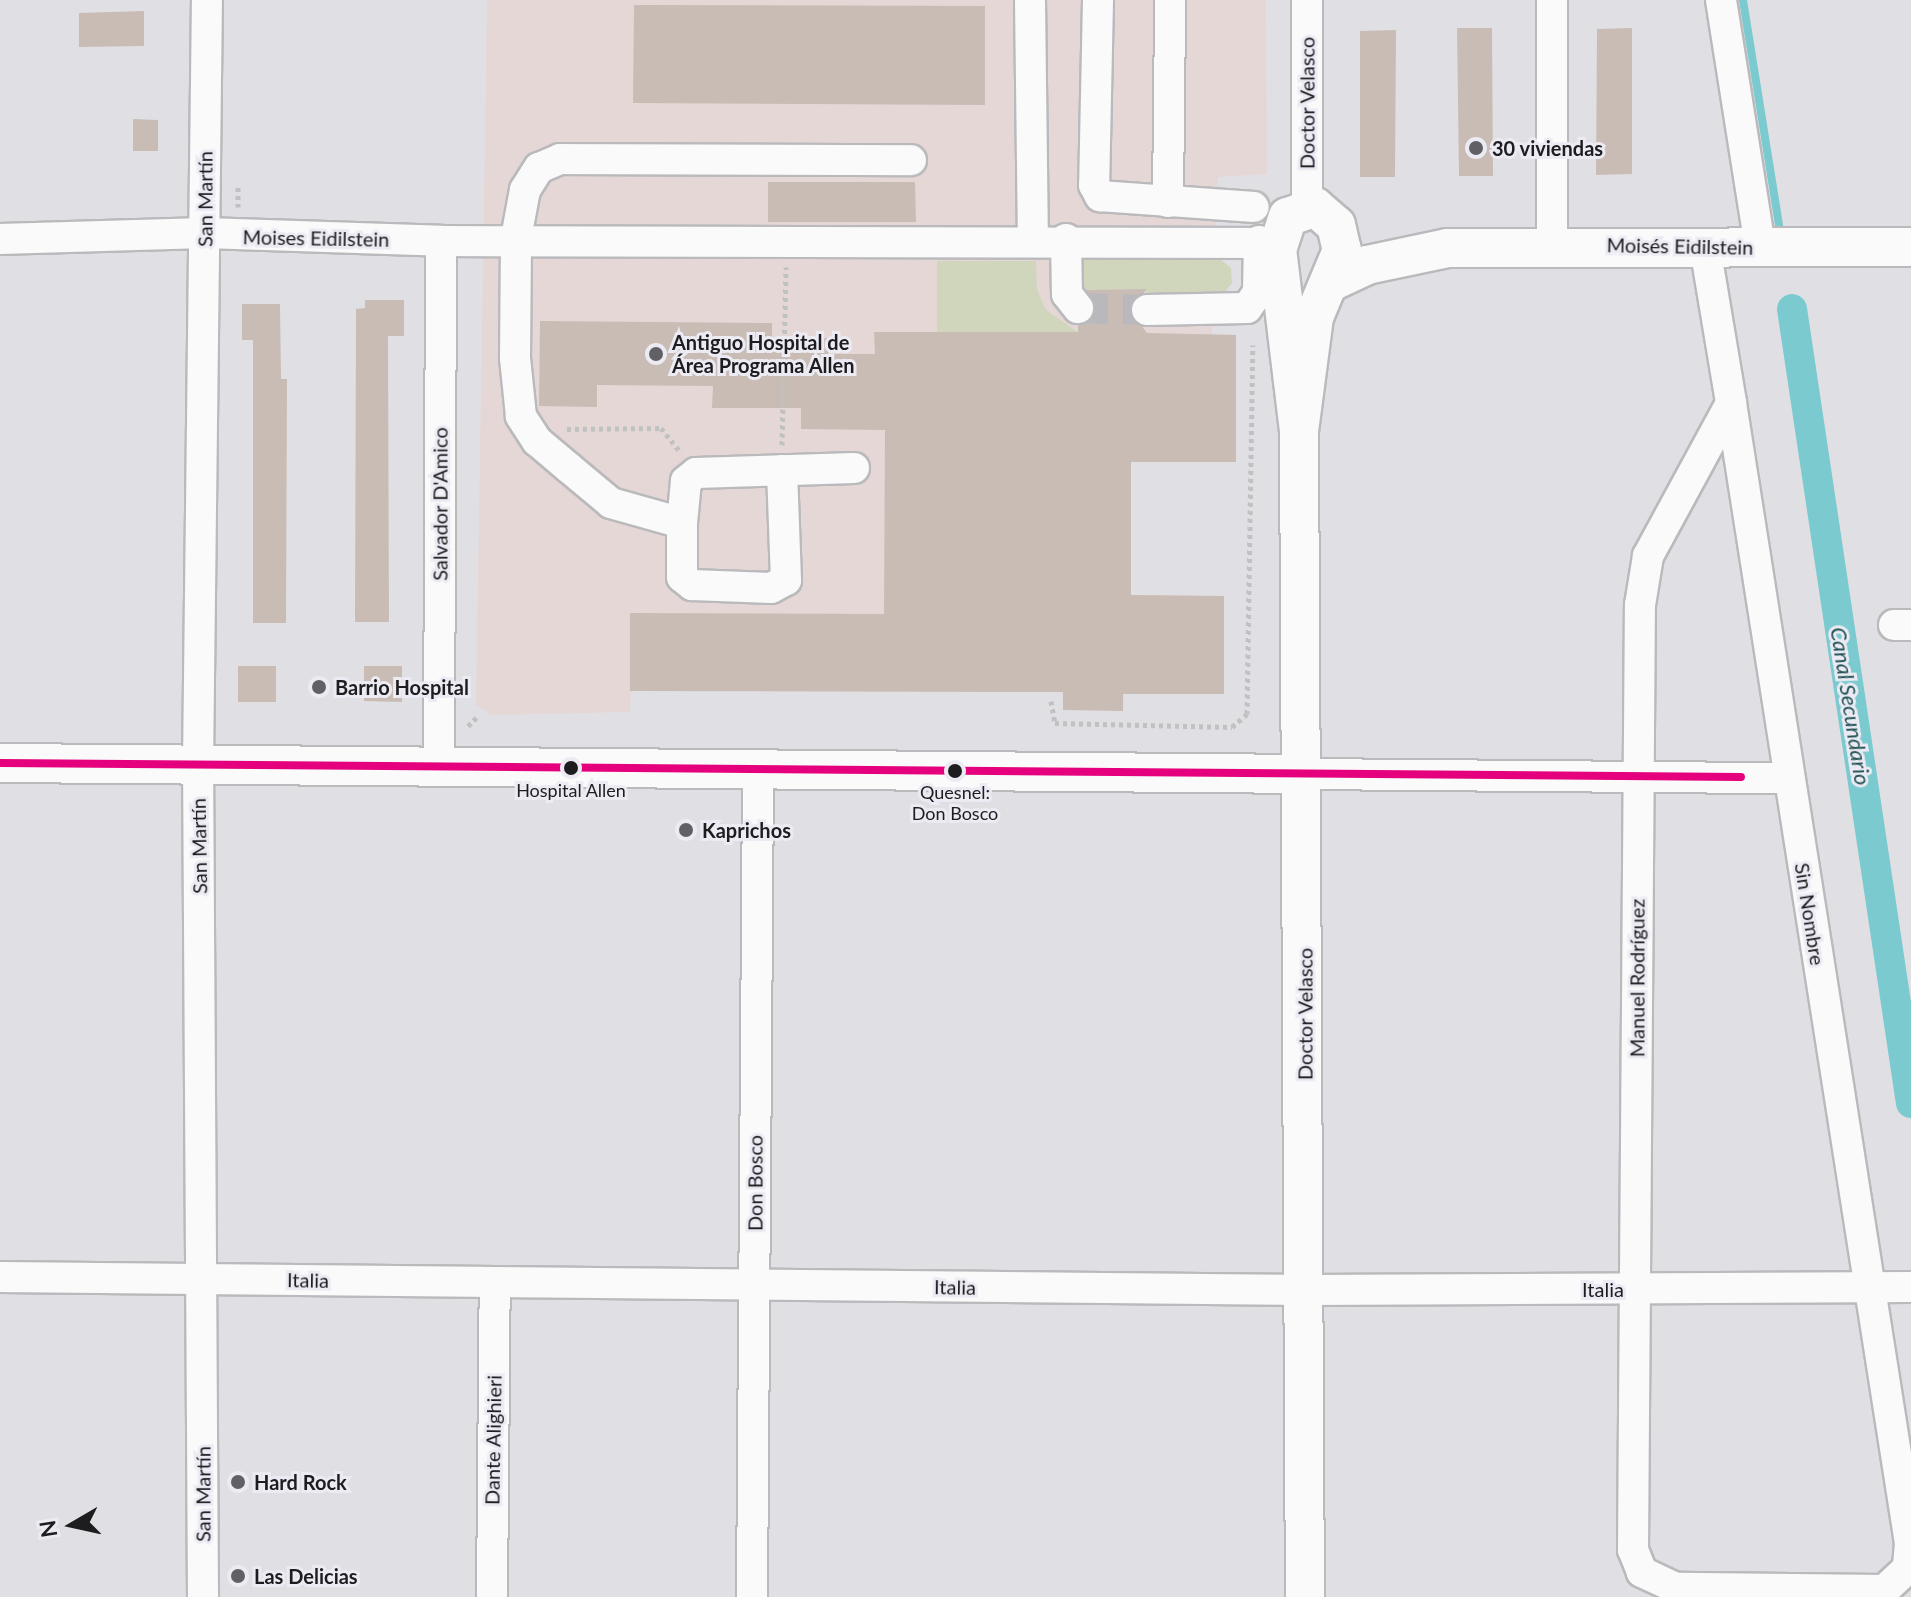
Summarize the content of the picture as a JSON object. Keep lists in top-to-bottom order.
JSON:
{
  "streets": {
    "main road": ["Doctor Velasco", "Moisés Eidilstein"],
    "street": [
      "San Martín",
      "Moises Eidilstein",
      "Salvador D'Amico",
      "Sin Nombre",
      "Manuel Rodríguez",
      "Don Bosco",
      "Italia",
      "Dante Alighieri"
    ]
  },
  "crossings": [
    ["Doctor Velasco", "Moises Eidilstein"],
    ["Doctor Velasco", "Moisés Eidilstein"],
    ["Doctor Velasco", "Italia"],
    ["San Martín", "Moises Eidilstein"],
    ["San Martín", "Italia"],
    ["Moises Eidilstein", "Moisés Eidilstein"],
    ["Moises Eidilstein", "Salvador D'Amico"],
    ["Moisés Eidilstein", "Sin Nombre"],
    ["Sin Nombre", "Manuel Rodríguez"],
    ["Sin Nombre", "Italia"],
    ["Manuel Rodríguez", "Italia"],
    ["Don Bosco", "Italia"],
    ["Italia", "Dante Alighieri"]
  ],
  "water": ["Canal Secundario"],
  "places": [
    "30 viviendas",
    "Antiguo Hospital de Área Programa Allen",
    "Barrio Hospital",
    "Hospital Allen",
    "Quesnel: Don Bosco",
    "Kaprichos",
    "Hard Rock",
    "Las Delicias"
  ],
  "north": "left"
}
